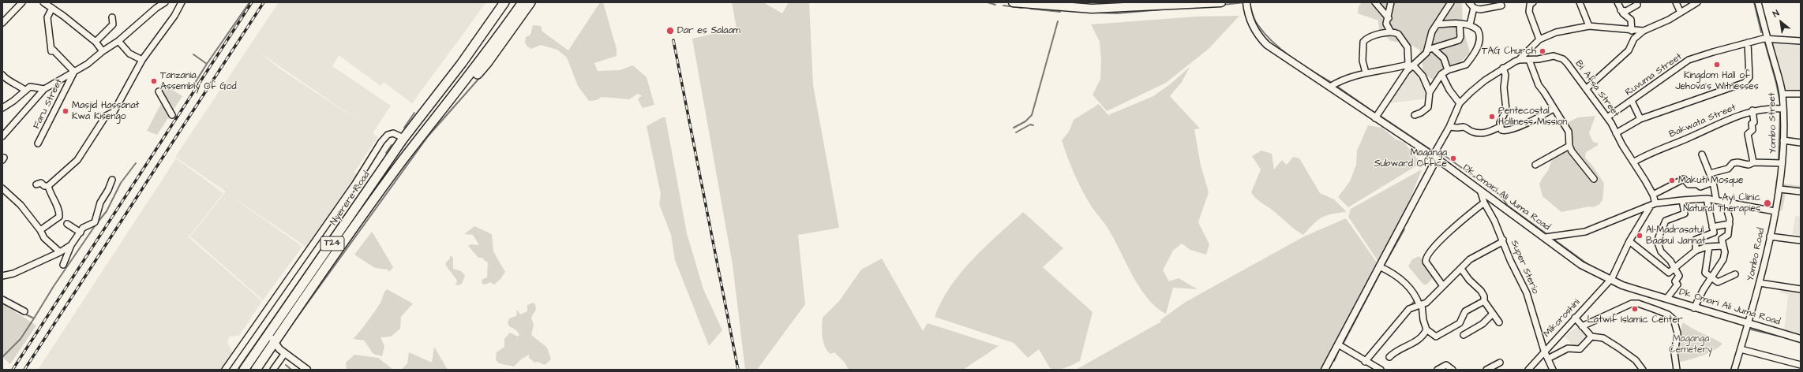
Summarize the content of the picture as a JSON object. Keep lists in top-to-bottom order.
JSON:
{
  "streets": {
    "highway": ["Nyerere Road", "T24"],
    "street": [
      "Ruvuma Street",
      "Bi. Afsa Street",
      "Faru Street",
      "Bakwata Street",
      "Yombo Street",
      "Dk Omari Ali Juma Road",
      "Yombo Road",
      "Super Sterio",
      "Mikoroshini"
    ]
  },
  "crossings": [
    ["Ruvuma Street", "Bi. Afsa Street"],
    ["Ruvuma Street", "Yombo Street"],
    ["Bi. Afsa Street", "Bakwata Street"],
    ["Bi. Afsa Street", "Dk Omari Ali Juma Road"],
    ["Bi. Afsa Street", "Mikoroshini"],
    ["Bakwata Street", "Yombo Street"],
    ["Yombo Street", "Yombo Road"],
    ["Dk Omari Ali Juma Road", "Yombo Road"],
    ["Dk Omari Ali Juma Road", "Super Sterio"],
    ["Dk Omari Ali Juma Road", "Mikoroshini"],
    ["Nyerere Road", "T24"],
    ["Super Sterio", "Mikoroshini"]
  ],
  "parks": ["Maganga Cemetery"],
  "places": [
    "Dar es Salaam",
    "TAG Church",
    "Kingdom Hall of Jehova's Witnesses",
    "Tanzania Assembly Of God",
    "Masjid Hassanat Kwa Kisengo",
    "Pentecostal Holliness Mission",
    "Maganga Subward Office",
    "Makuti Mosque",
    "Ayi Clinic Natural Therapies",
    "Al-Madrasatul Baabul Jannat",
    "Latwif Islamic Center"
  ],
  "north": "top left"
}
